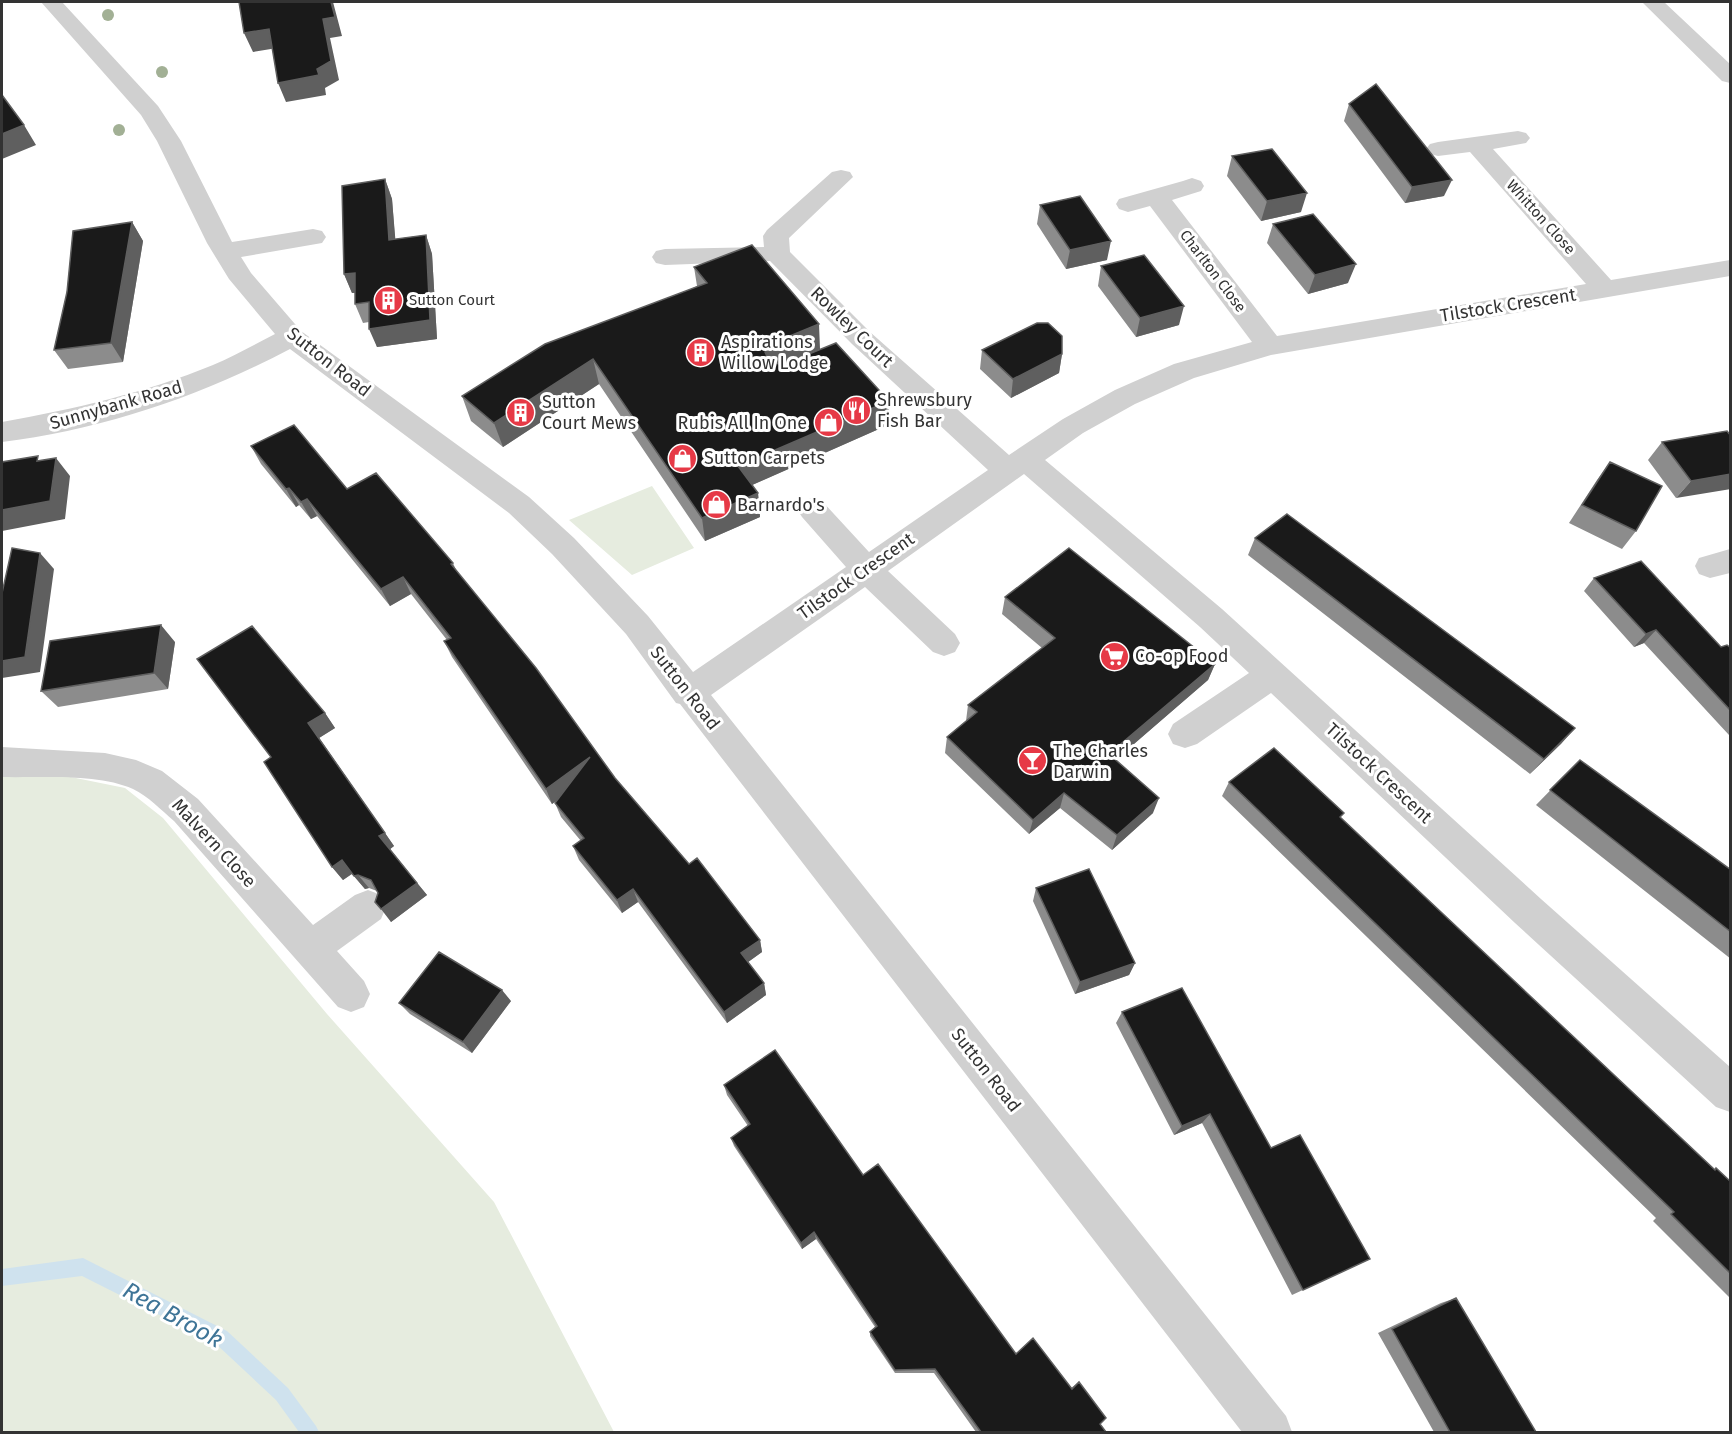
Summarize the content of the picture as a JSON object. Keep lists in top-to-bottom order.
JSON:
{
  "streets": {
    "street": [
      "Whitton Close",
      "Charlton Close",
      "Tilstock Crescent",
      "Rowley Court",
      "Sutton Road",
      "Sunnybank Road",
      "Malvern Close"
    ]
  },
  "crossings": [
    ["Whitton Close", "Tilstock Crescent"],
    ["Charlton Close", "Tilstock Crescent"],
    ["Tilstock Crescent", "Rowley Court"],
    ["Tilstock Crescent", "Sutton Road"],
    ["Sutton Road", "Sunnybank Road"]
  ],
  "water": ["Rea Brook"],
  "places": {
    "building": ["Sutton Court", "Aspirations Willow Lodge", "Sutton Court Mews"],
    "restaurant": ["Shrewsbury Fish Bar"],
    "shop": ["Rubis All In One", "Sutton Carpets", "Barnardo's"],
    "supermarket": ["Co-op Food"],
    "bar": ["The Charles Darwin"]
  }
}
